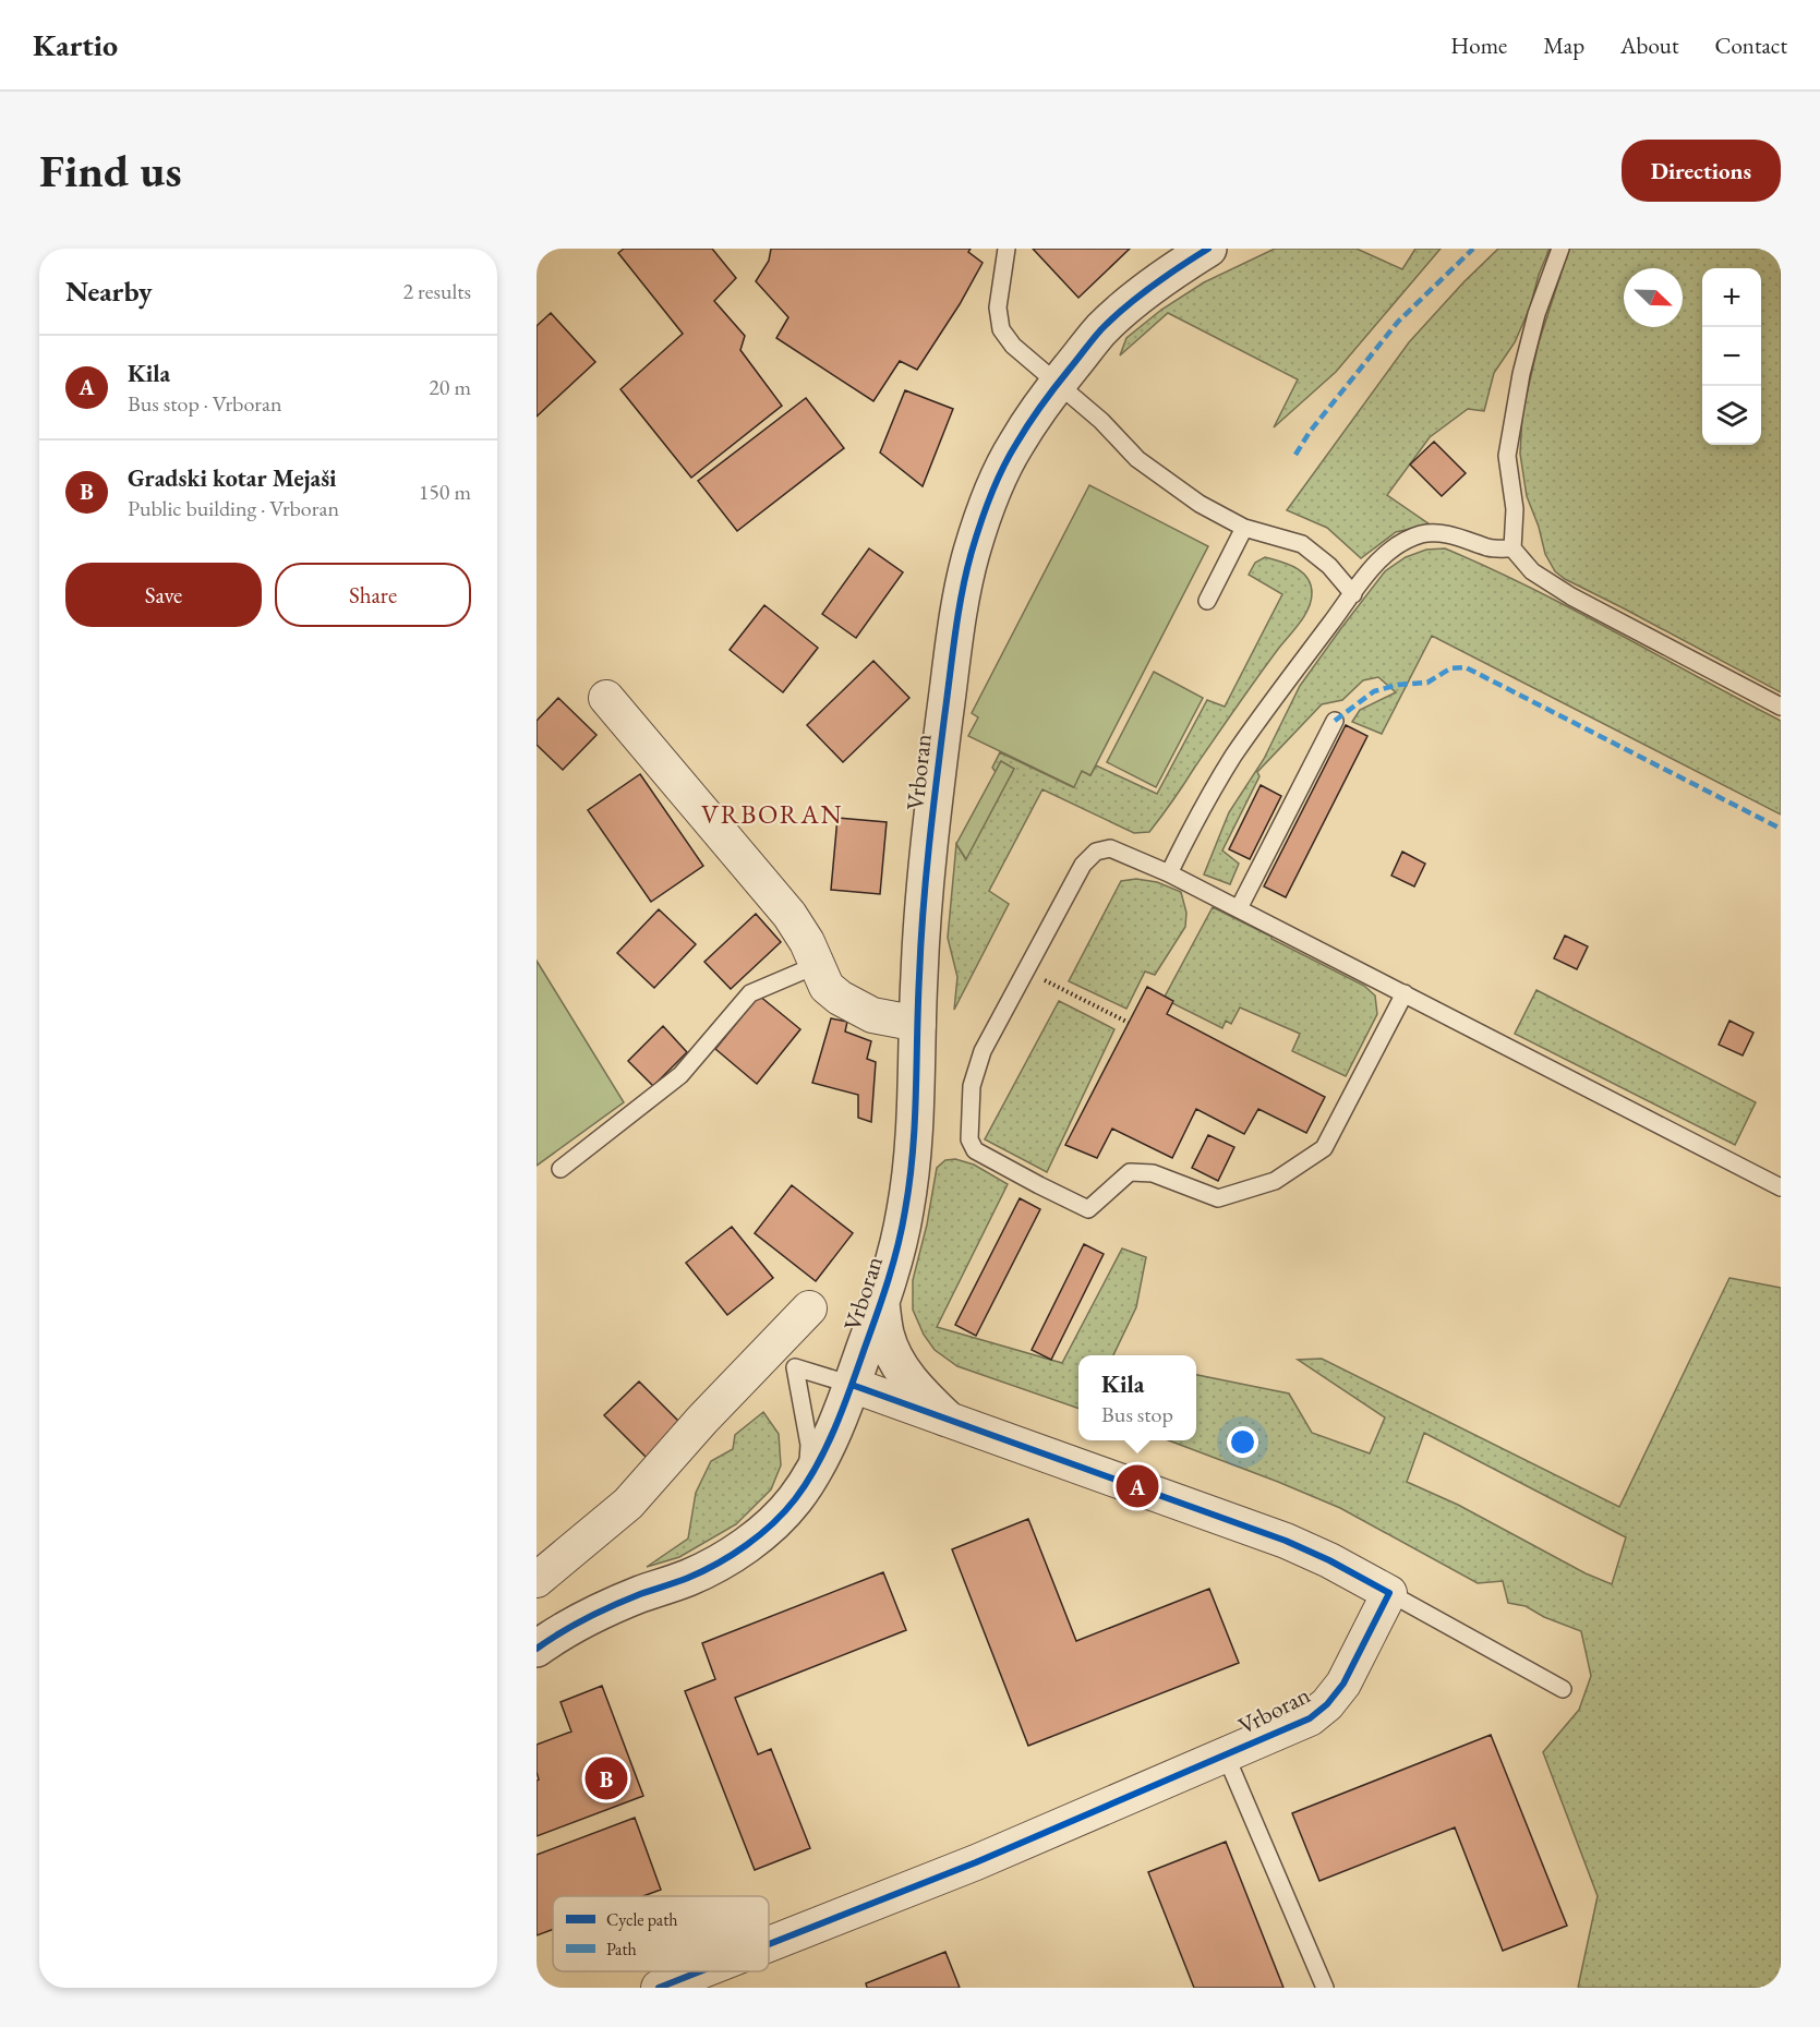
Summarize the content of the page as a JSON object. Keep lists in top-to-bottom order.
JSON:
{
  "streets": {
    "street": ["Vrboran"]
  },
  "districts": ["VRBORAN"],
  "legend": ["Cycle path", "Path"],
  "north": "bottom right",
  "page": {
    "header": "Kartio",
    "nav": [
      "Home",
      "Map",
      "About",
      "Contact"
    ],
    "buttons": [
      "Directions",
      ["Save", "Share"]
    ],
    "title": "Find us",
    "heading": ["Nearby", "2 results"],
    "map_buttons": ["+", "−"],
    "list": [
      {
        "mark": "A",
        "name": "Kila",
        "note": "Bus stop · Vrboran",
        "value": "20 m"
      },
      {
        "mark": "B",
        "name": "Gradski kotar Mejaši",
        "note": "Public building · Vrboran",
        "value": "150 m"
      }
    ],
    "popup": ["Kila", "Bus stop"],
    "pins": ["A", "B"]
  }
}
